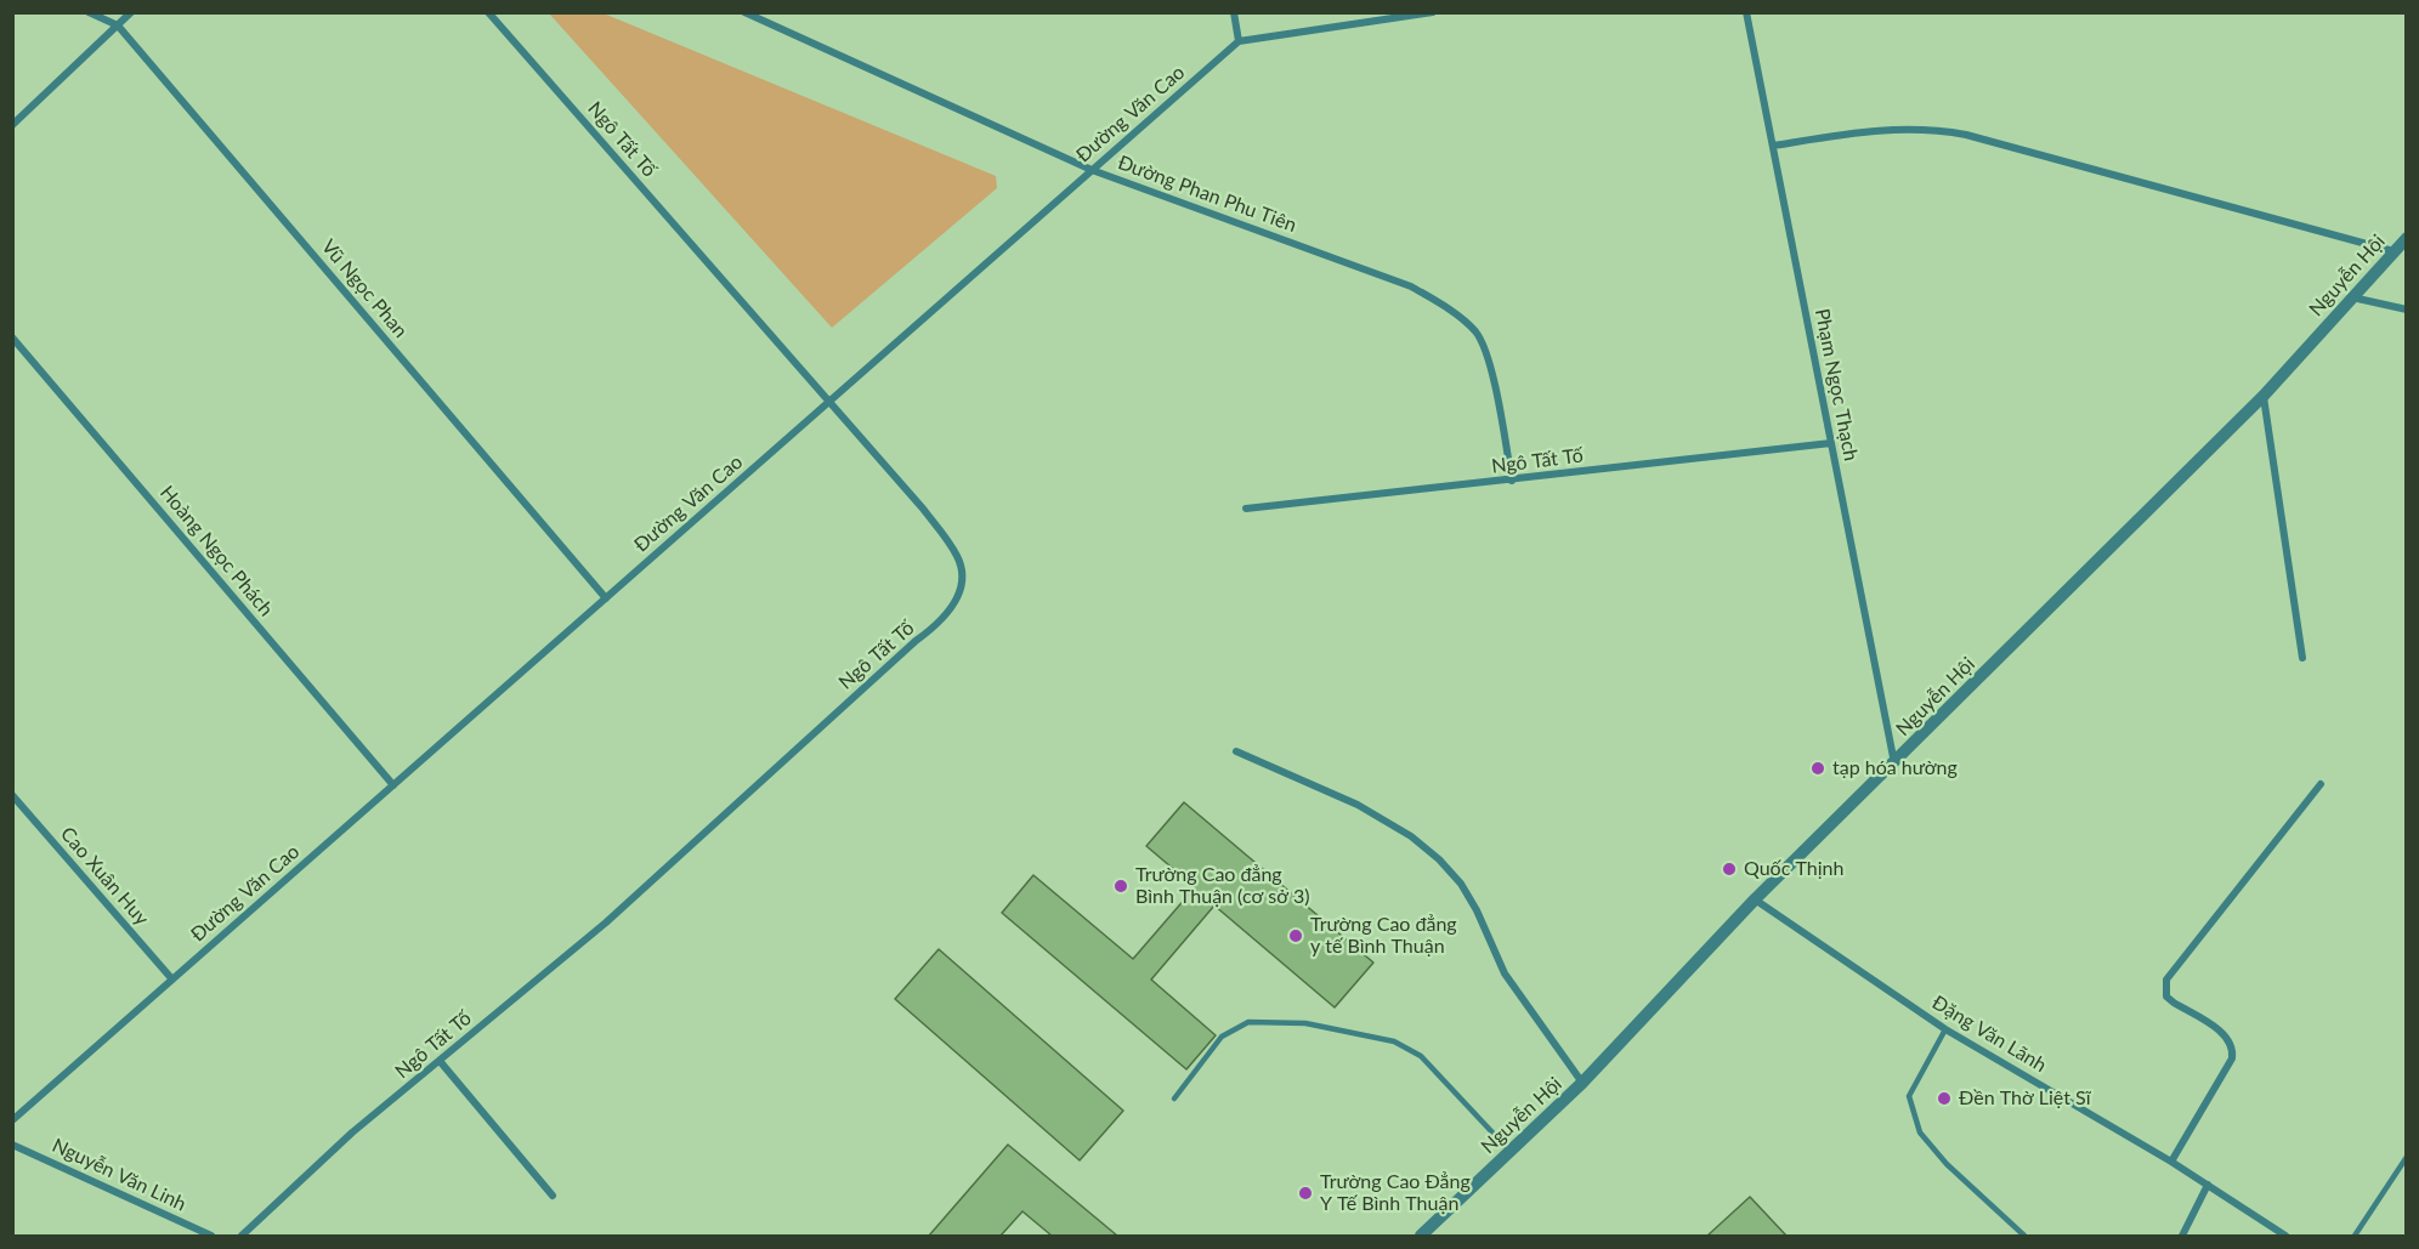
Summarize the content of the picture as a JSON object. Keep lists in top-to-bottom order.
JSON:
{
  "streets": {
    "street": [
      "Đường Văn Cao",
      "Ngô Tất Tố",
      "Đường Phan Phu Tiên",
      "Nguyễn Hội",
      "Vũ Ngọc Phan",
      "Phạm Ngọc Thạch",
      "Hoàng Ngọc Phách",
      "Cao Xuân Huy",
      "Đặng Văn Lãnh",
      "Nguyễn Văn Linh"
    ]
  },
  "crossings": [
    ["Đường Văn Cao", "Ngô Tất Tố"],
    ["Đường Văn Cao", "Đường Phan Phu Tiên"],
    ["Đường Văn Cao", "Vũ Ngọc Phan"],
    ["Đường Văn Cao", "Hoàng Ngọc Phách"],
    ["Đường Văn Cao", "Cao Xuân Huy"],
    ["Ngô Tất Tố", "Đường Phan Phu Tiên"],
    ["Ngô Tất Tố", "Phạm Ngọc Thạch"],
    ["Nguyễn Hội", "Phạm Ngọc Thạch"],
    ["Nguyễn Hội", "Đặng Văn Lãnh"]
  ],
  "places": [
    "tạp hóa hường",
    "Quốc Thịnh",
    "Trường Cao đẳng Bình Thuận (cơ sở 3)",
    "Trường Cao đẳng y tế Bình Thuận",
    "Đền Thờ Liệt Sĩ",
    "Trường Cao Đẳng Y Tế Bình Thuận"
  ]
}
